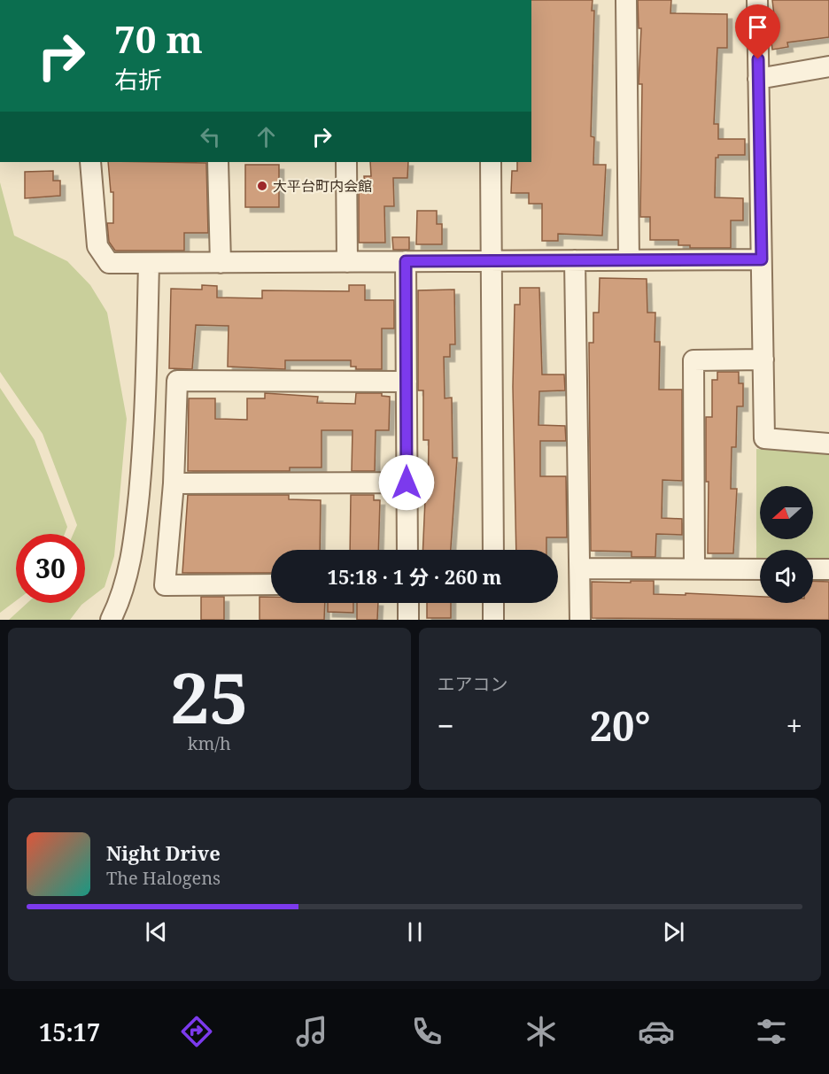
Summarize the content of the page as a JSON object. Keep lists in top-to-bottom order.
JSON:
{
  "places": ["大平台町内会館"],
  "north": "left",
  "page": {
    "turn": ["70 m", "右折"],
    "limit": "30",
    "trip": "15:18 · 1 分 · 260 m",
    "tile": [
      ["25", "km/h"],
      "エアコン"
    ],
    "heat": ["−", "20°", "+"],
    "song": ["Night Drive", "The Halogens"],
    "tabs": "15:17"
  }
}
